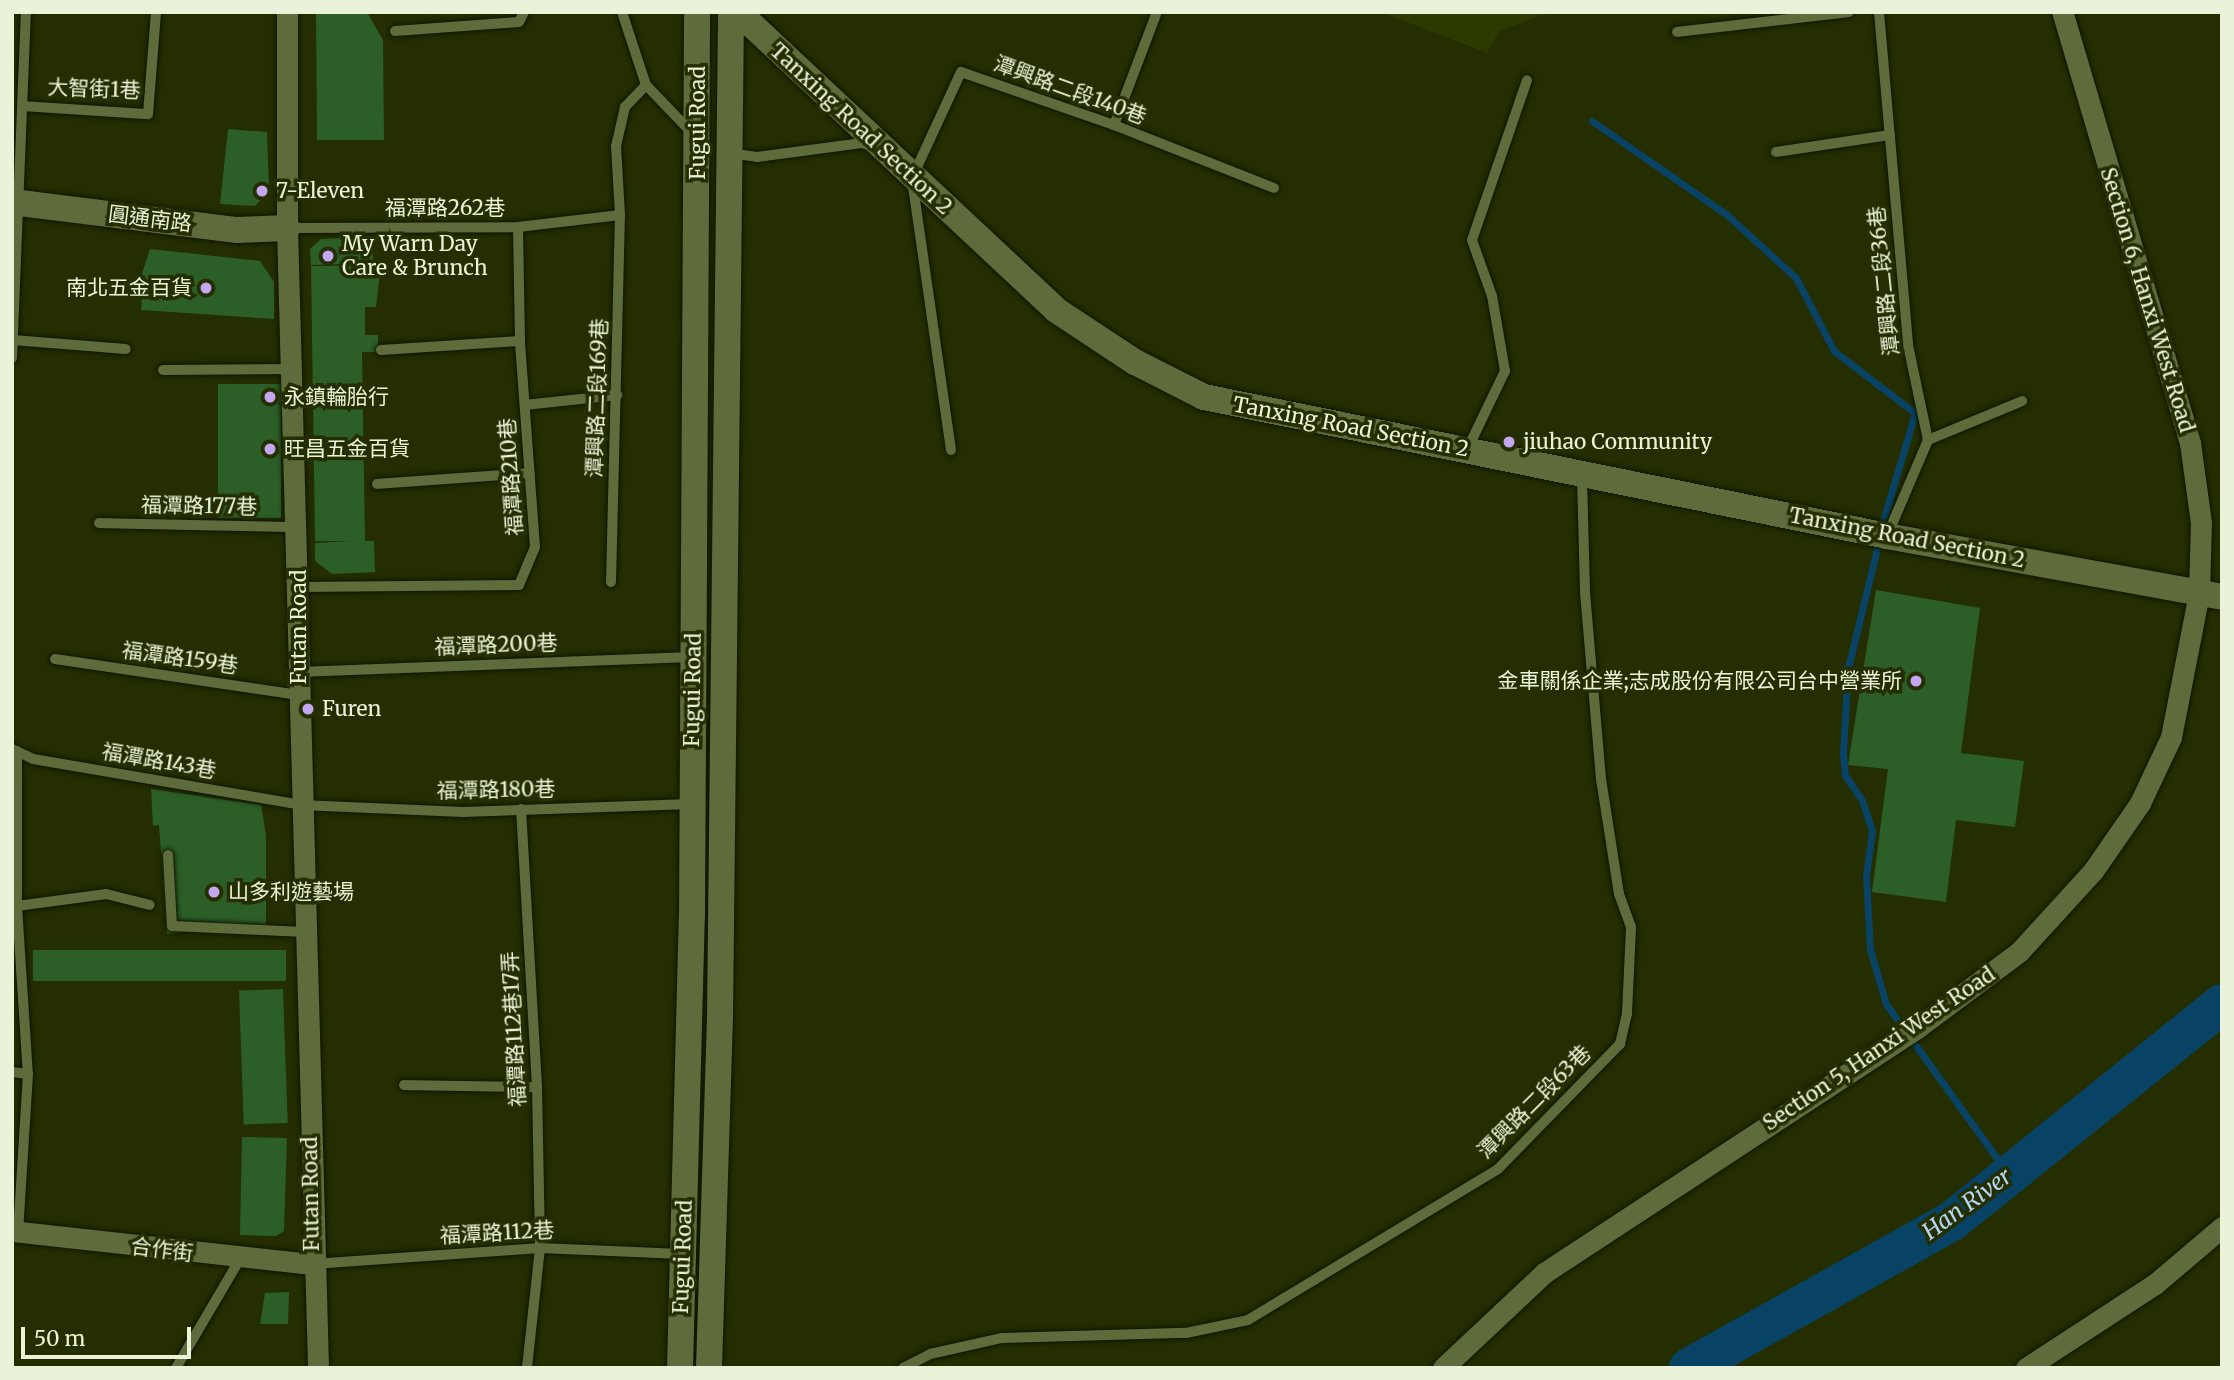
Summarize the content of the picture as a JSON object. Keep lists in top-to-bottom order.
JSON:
{
  "streets": {
    "street": [
      "Fugui Road",
      "Tanxing Road Section 2",
      "圓通南路",
      "Section 6, Hanxi West Road",
      "Futan Road",
      "Section 5, Hanxi West Road",
      "合作街"
    ],
    "lane": [
      "大智街1巷",
      "潭興路二段140巷",
      "福潭路262巷",
      "潭興路二段36巷",
      "潭興路二段169巷",
      "福潭路210巷",
      "福潭路177巷",
      "福潭路200巷",
      "福潭路159巷",
      "福潭路143巷",
      "福潭路180巷",
      "福潭路112巷17弄",
      "潭興路二段63巷",
      "福潭路112巷"
    ]
  },
  "crossings": [
    ["潭興路二段140巷", "Tanxing Road Section 2"],
    ["Fugui Road", "福潭路200巷"],
    ["Fugui Road", "福潭路180巷"],
    ["Fugui Road", "福潭路112巷"],
    ["Tanxing Road Section 2", "Section 6, Hanxi West Road"],
    ["Tanxing Road Section 2", "Section 5, Hanxi West Road"],
    ["Tanxing Road Section 2", "潭興路二段63巷"],
    ["福潭路262巷", "圓通南路"],
    ["福潭路262巷", "潭興路二段169巷"],
    ["福潭路262巷", "福潭路210巷"],
    ["福潭路262巷", "Futan Road"],
    ["圓通南路", "Futan Road"],
    ["Section 6, Hanxi West Road", "Section 5, Hanxi West Road"],
    ["福潭路210巷", "Futan Road"],
    ["福潭路177巷", "Futan Road"],
    ["Futan Road", "福潭路200巷"],
    ["Futan Road", "福潭路159巷"],
    ["Futan Road", "福潭路143巷"],
    ["Futan Road", "福潭路180巷"],
    ["Futan Road", "福潭路112巷"],
    ["Futan Road", "合作街"],
    ["福潭路143巷", "福潭路180巷"],
    ["福潭路180巷", "福潭路112巷17弄"],
    ["福潭路112巷17弄", "福潭路112巷"],
    ["福潭路112巷", "合作街"]
  ],
  "water": ["Han River"],
  "places": [
    "7-Eleven",
    "My Warn Day Care & Brunch",
    "南北五金百貨",
    "永鎮輪胎行",
    "jiuhao Community",
    "旺昌五金百貨",
    "金車關係企業;志成股份有限公司台中營業所",
    "Furen",
    "山多利遊藝場"
  ],
  "scale_bar": "50 m"
}
